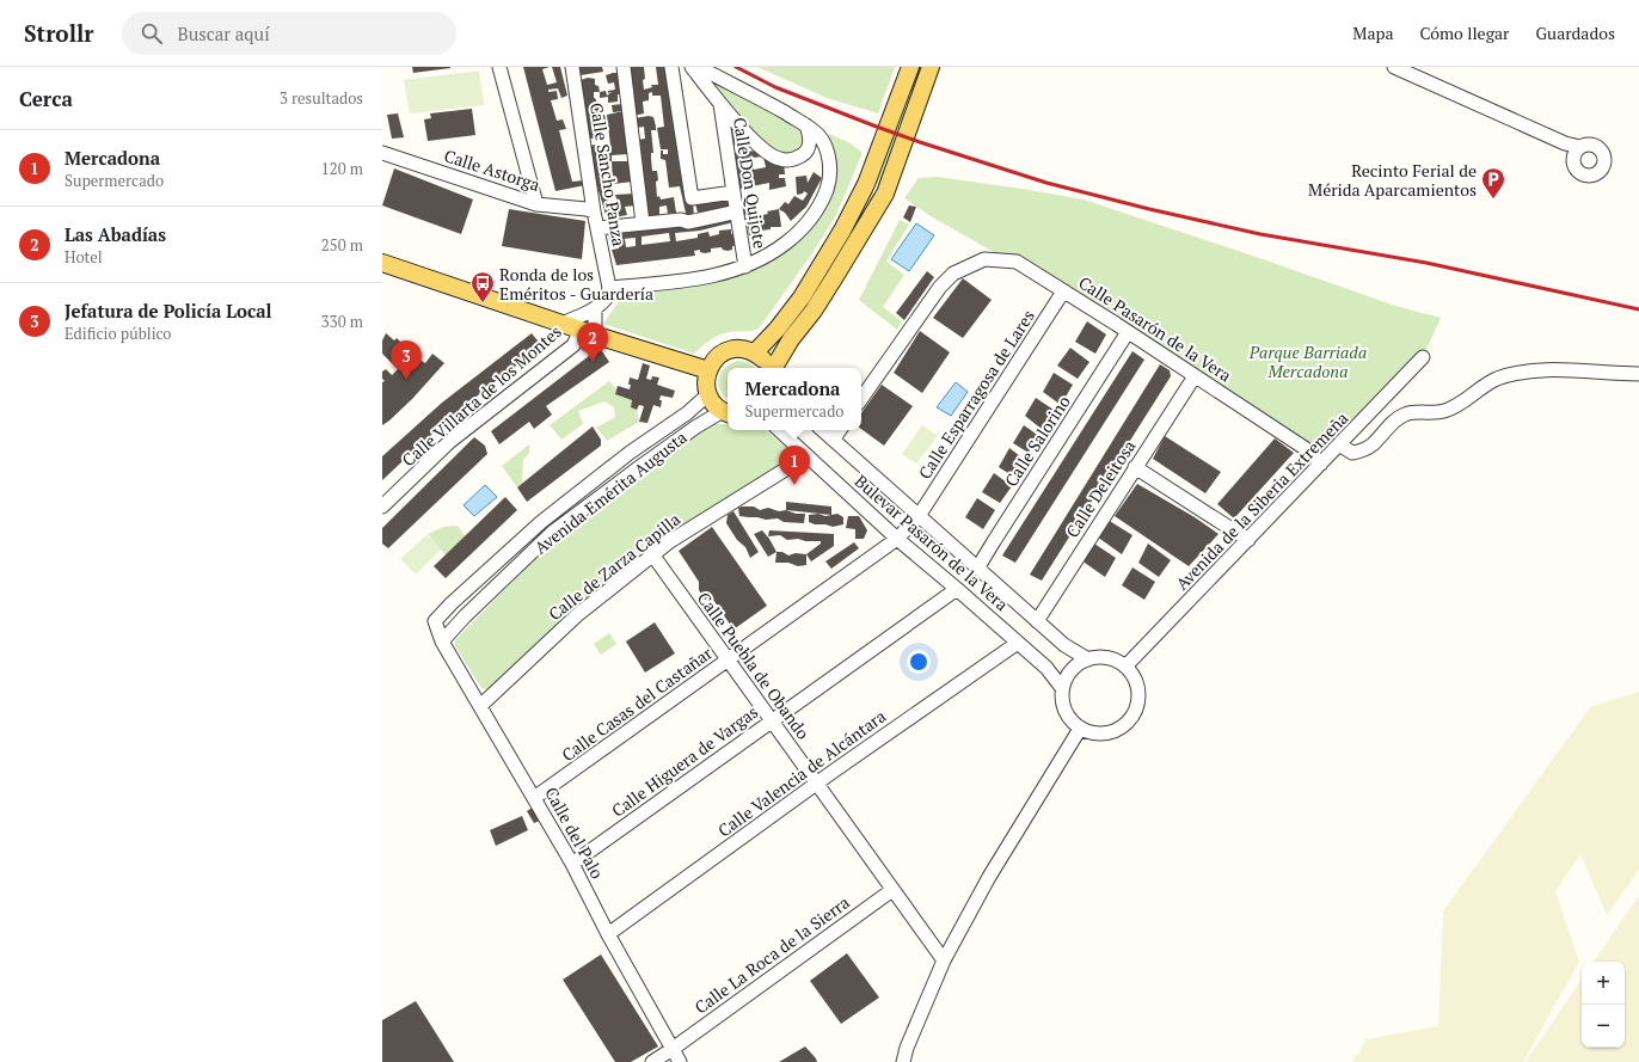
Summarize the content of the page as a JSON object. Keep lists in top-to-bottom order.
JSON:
{
  "streets": {
    "street": [
      "Calle Astorga",
      "Calle Sancho Panza",
      "Calle Don Quijote",
      "Calle Pasarón de la Vera",
      "Calle Esparragosa de Lares",
      "Calle Villarta de los Montes",
      "Calle Salorino",
      "Calle Deleitosa",
      "Avenida Emérita Augusta",
      "Avenida de la Siberia Extremeña",
      "Bulevar Pasarón de la Vera",
      "Calle de Zarza Capilla",
      "Calle Puebla de Obando",
      "Calle Casas del Castañar",
      "Calle Higuera de Vargas",
      "Calle Valencia de Alcántara",
      "Calle del Palo",
      "Calle La Roca de la Sierra"
    ]
  },
  "crossings": [
    ["Calle Astorga", "Calle Sancho Panza"],
    ["Calle Pasarón de la Vera", "Calle Esparragosa de Lares"],
    ["Calle Pasarón de la Vera", "Calle Salorino"],
    ["Calle Pasarón de la Vera", "Calle Deleitosa"],
    ["Calle Pasarón de la Vera", "Avenida de la Siberia Extremeña"],
    ["Calle Esparragosa de Lares", "Bulevar Pasarón de la Vera"],
    ["Calle Esparragosa de Lares", "Calle Casas del Castañar"],
    ["Calle Salorino", "Bulevar Pasarón de la Vera"],
    ["Calle Deleitosa", "Bulevar Pasarón de la Vera"],
    ["Avenida Emérita Augusta", "Calle del Palo"],
    ["Avenida de la Siberia Extremeña", "Bulevar Pasarón de la Vera"],
    ["Bulevar Pasarón de la Vera", "Calle de Zarza Capilla"],
    ["Bulevar Pasarón de la Vera", "Calle Casas del Castañar"],
    ["Bulevar Pasarón de la Vera", "Calle Higuera de Vargas"],
    ["Bulevar Pasarón de la Vera", "Calle Valencia de Alcántara"],
    ["Calle de Zarza Capilla", "Calle Puebla de Obando"],
    ["Calle de Zarza Capilla", "Calle del Palo"],
    ["Calle Puebla de Obando", "Calle Casas del Castañar"],
    ["Calle Puebla de Obando", "Calle Higuera de Vargas"],
    ["Calle Puebla de Obando", "Calle Valencia de Alcántara"],
    ["Calle Puebla de Obando", "Calle La Roca de la Sierra"],
    ["Calle Casas del Castañar", "Calle del Palo"],
    ["Calle Higuera de Vargas", "Calle del Palo"],
    ["Calle Valencia de Alcántara", "Calle del Palo"],
    ["Calle del Palo", "Calle La Roca de la Sierra"]
  ],
  "parks": ["Parque Barriada Mercadona"],
  "places": {
    "parking": ["Recinto Ferial de Mérida Aparcamientos"],
    "bus stop": ["Ronda de los Eméritos - Guardería"]
  },
  "page": {
    "header": "Strollr",
    "search": "Buscar aquí",
    "nav": ["Mapa", "Cómo llegar", "Guardados"],
    "heading": ["Cerca", "3 resultados"],
    "list": [
      {
        "mark": "1",
        "name": "Mercadona",
        "note": "Supermercado",
        "value": "120 m"
      },
      {
        "mark": "2",
        "name": "Las Abadías",
        "note": "Hotel",
        "value": "250 m"
      },
      {
        "mark": "3",
        "name": "Jefatura de Policía Local",
        "note": "Edificio público",
        "value": "330 m"
      }
    ],
    "pins": ["2", "3", "1"],
    "popup": ["Mercadona", "Supermercado"],
    "map_buttons": ["+", "−"]
  }
}
